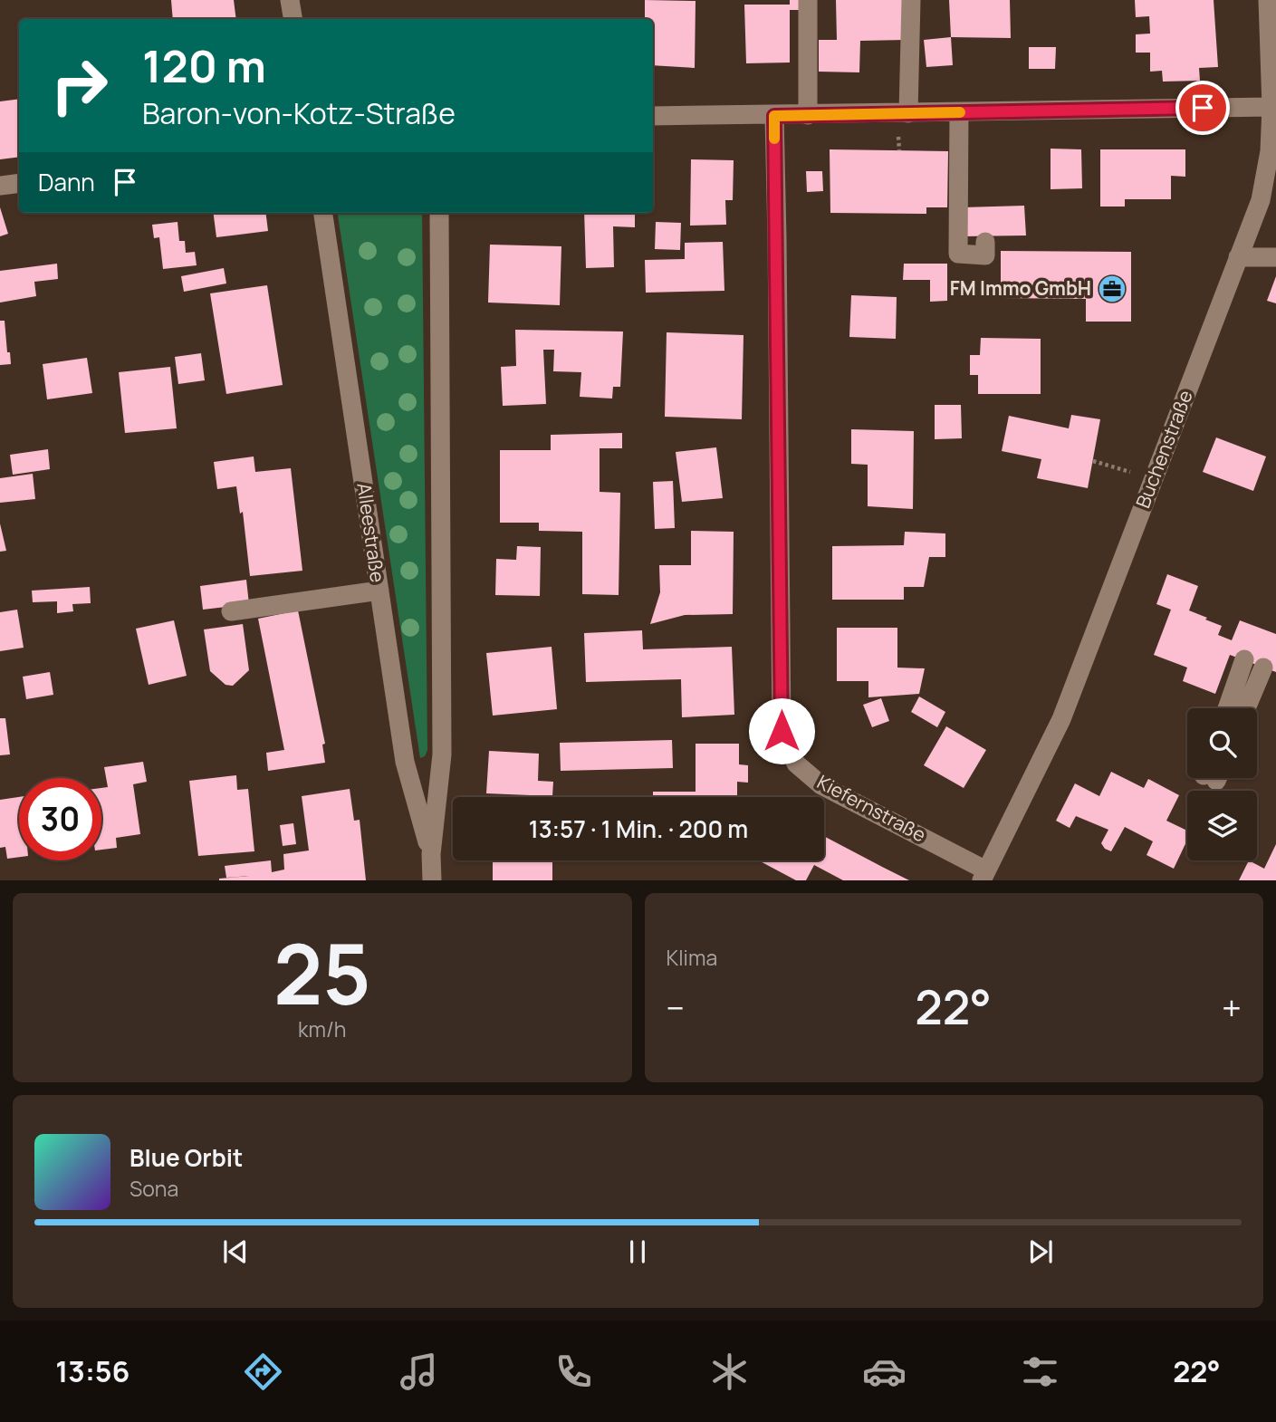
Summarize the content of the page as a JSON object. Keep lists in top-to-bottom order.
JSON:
{
  "streets": {
    "street": ["Buchenstraße", "Alleestraße", "Kiefernstraße"]
  },
  "crossings": [
    ["Buchenstraße", "Kiefernstraße"]
  ],
  "places": {
    "office": ["FM Immo GmbH"]
  },
  "page": {
    "turn": ["120 m", "Baron-von-Kotz-Straße"],
    "then": "Dann",
    "limit": "30",
    "trip": "13:57 · 1 Min. · 200 m",
    "tile": [
      ["25", "km/h"],
      "Klima"
    ],
    "heat": ["−", "22°", "+"],
    "song": ["Blue Orbit", "Sona"],
    "tabs": ["13:56", "22°"]
  }
}
